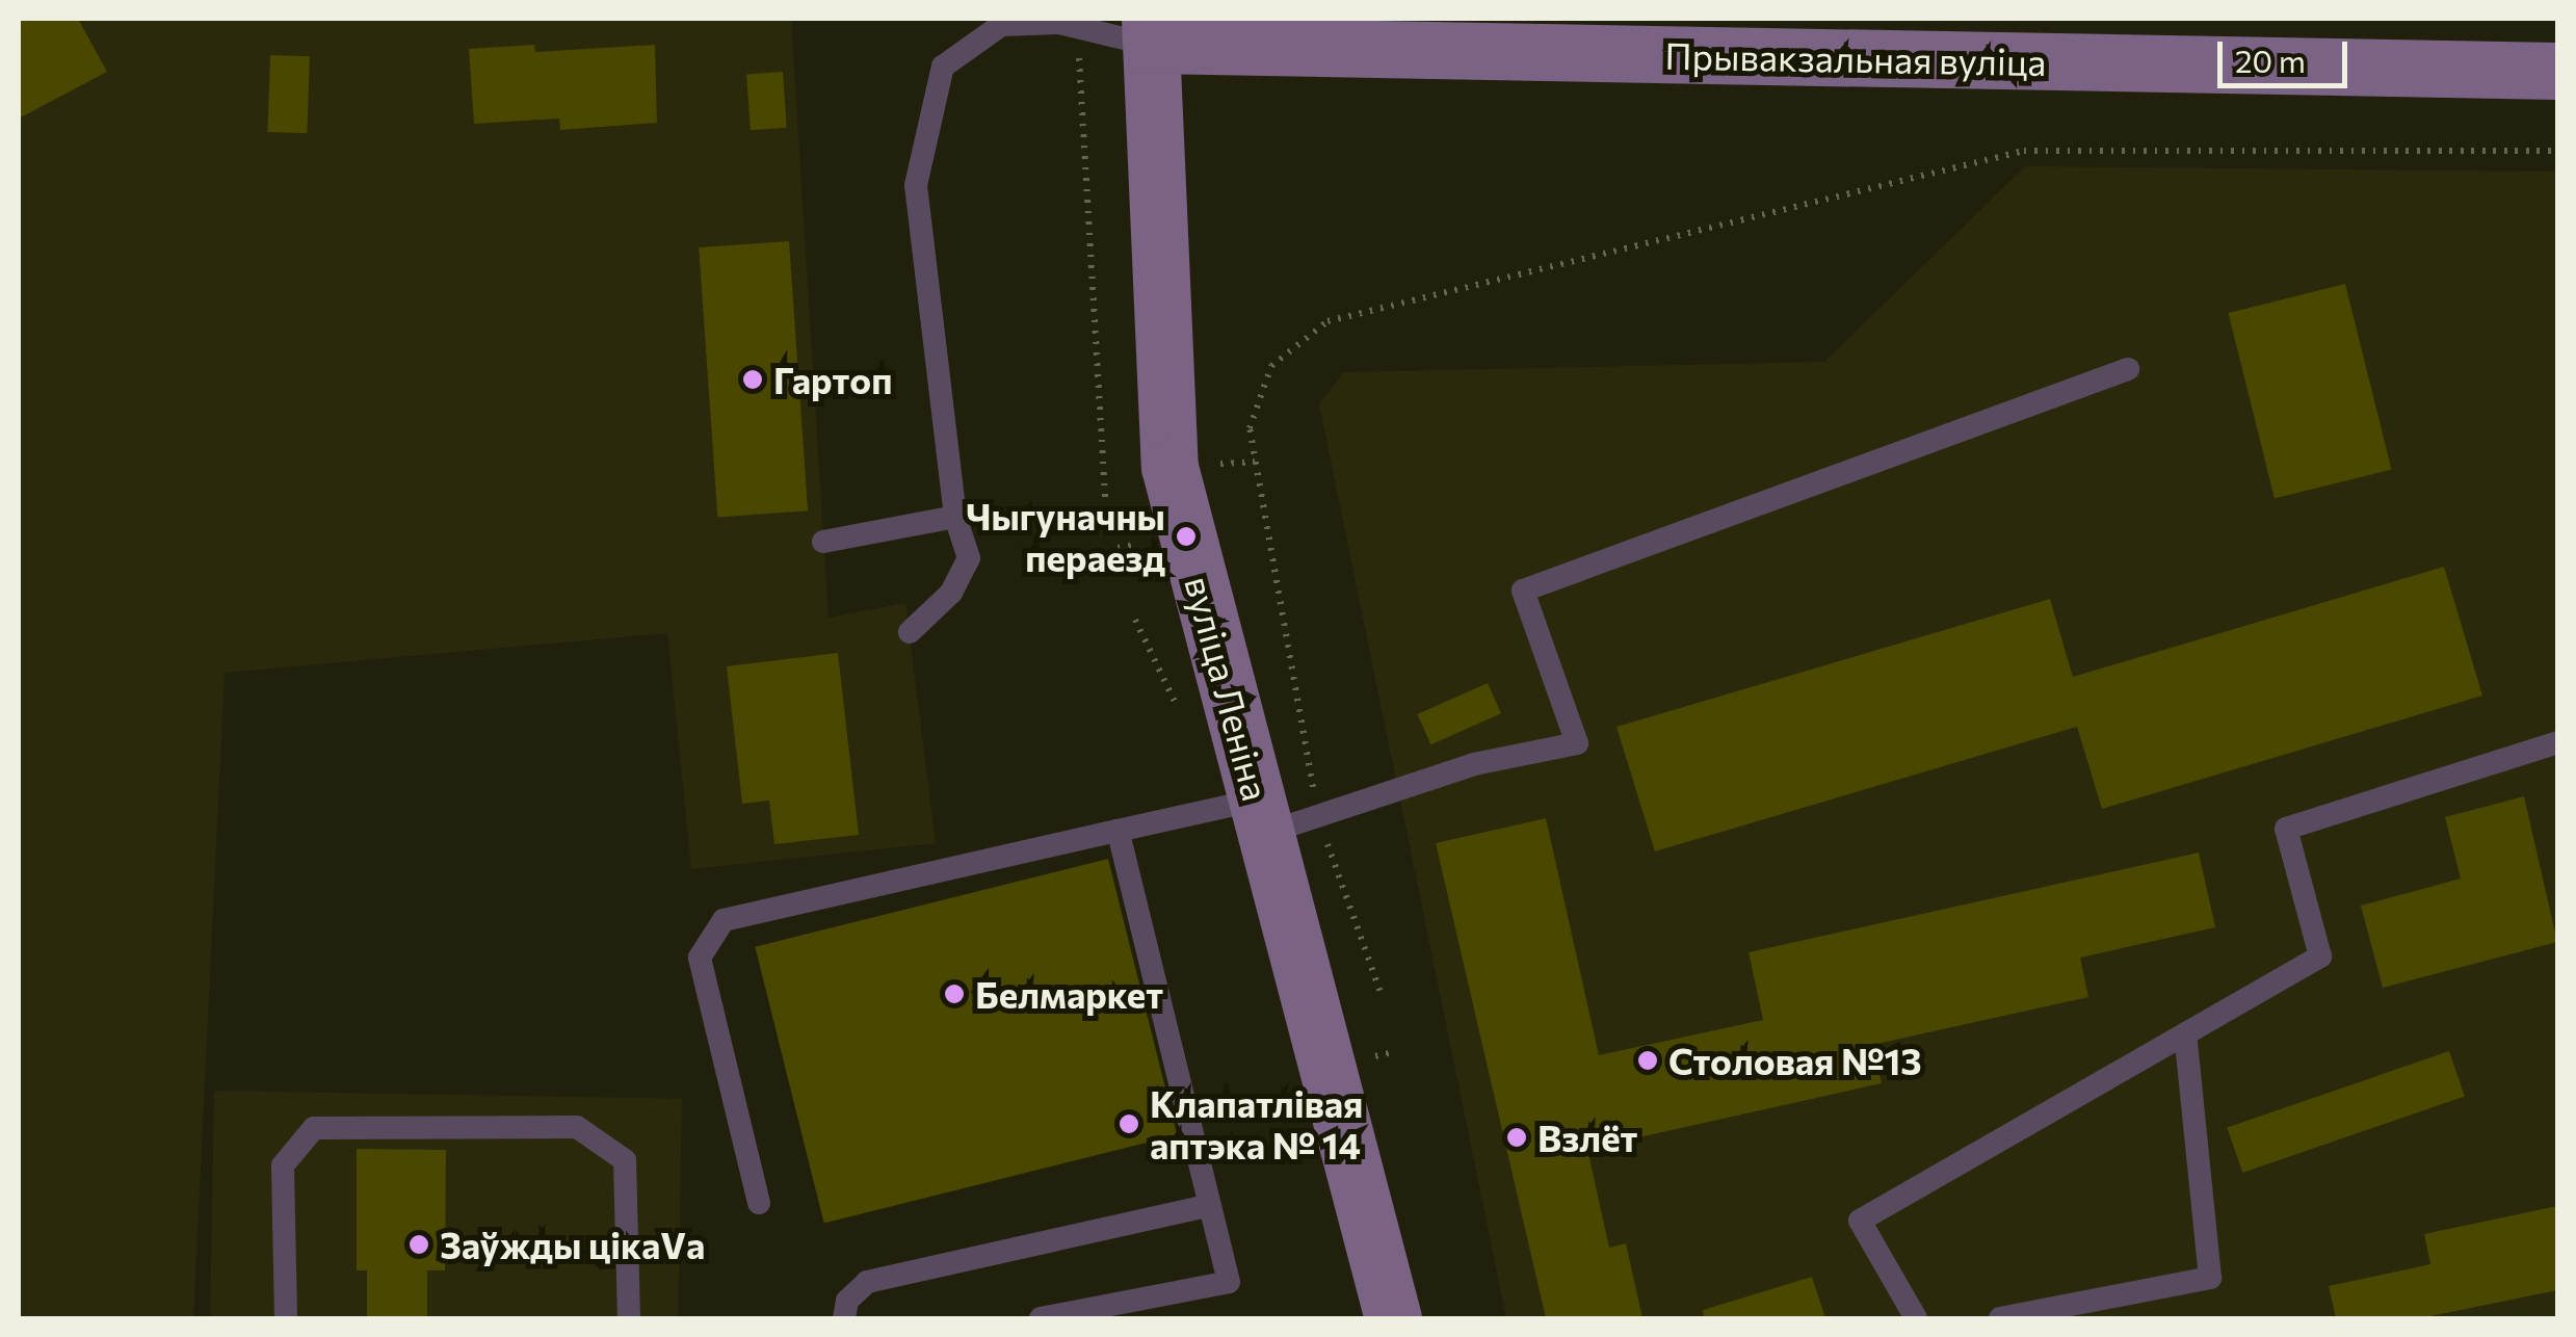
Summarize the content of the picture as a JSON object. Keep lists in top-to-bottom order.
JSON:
{
  "streets": {
    "main road": ["Прывакзальная вуліца", "вуліца Леніна"]
  },
  "crossings": [
    ["Прывакзальная вуліца", "вуліца Леніна"]
  ],
  "places": [
    "Гартоп",
    "Чыгуначны пераезд",
    "Белмаркет",
    "Столовая №13",
    "Клапатлівая аптэка № 14",
    "Взлёт",
    "Заўжды цікаVа"
  ],
  "scale_bar": "20 m"
}
